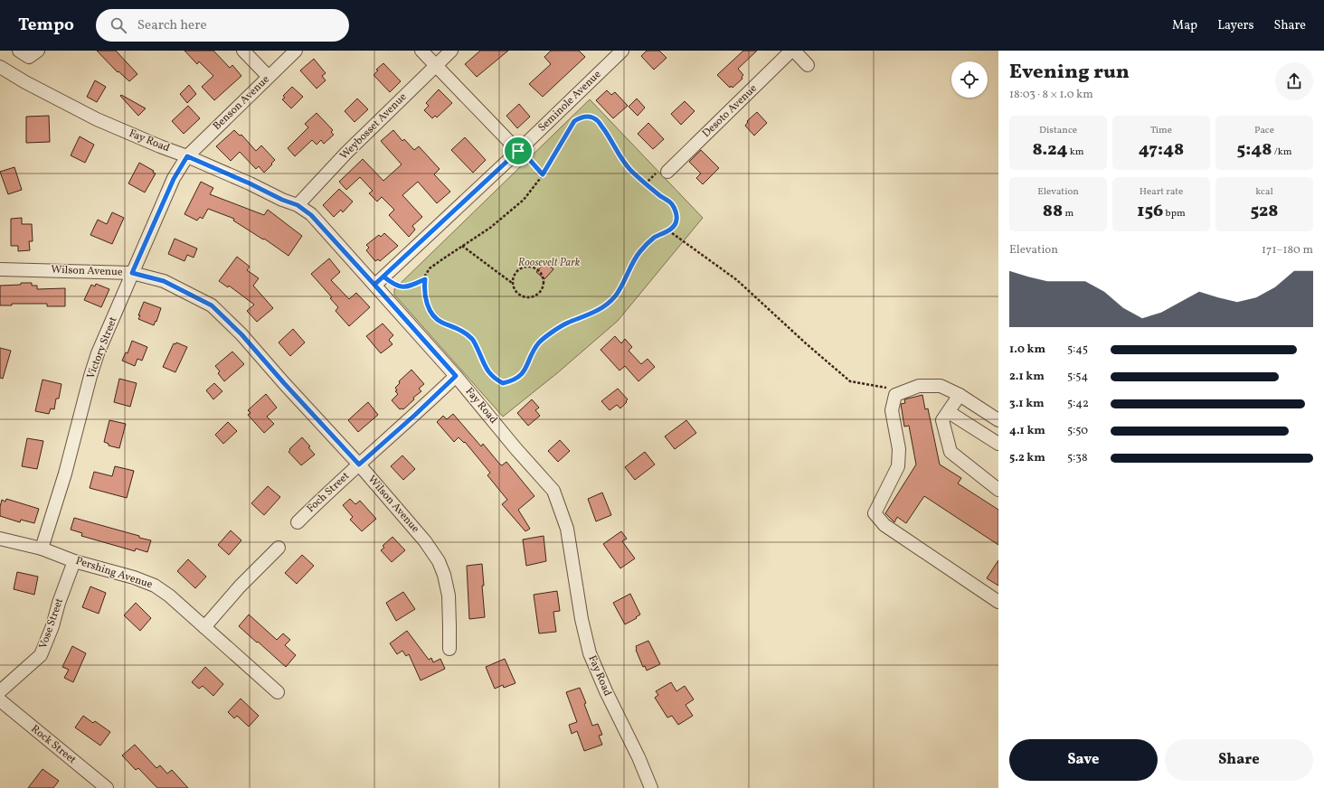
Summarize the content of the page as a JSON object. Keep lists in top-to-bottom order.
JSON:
{
  "streets": {
    "street": [
      "Seminole Avenue",
      "Benson Avenue",
      "Desoto Avenue",
      "Weybosset Avenue",
      "Fay Road",
      "Wilson Avenue",
      "Victory Street",
      "Foch Street",
      "Pershing Avenue",
      "Vose Street",
      "Rock Street"
    ]
  },
  "crossings": [
    ["Seminole Avenue", "Fay Road"],
    ["Benson Avenue", "Fay Road"],
    ["Benson Avenue", "Victory Street"],
    ["Weybosset Avenue", "Fay Road"],
    ["Fay Road", "Victory Street"],
    ["Fay Road", "Foch Street"],
    ["Wilson Avenue", "Victory Street"],
    ["Wilson Avenue", "Foch Street"],
    ["Victory Street", "Pershing Avenue"],
    ["Pershing Avenue", "Vose Street"]
  ],
  "parks": ["Roosevelt Park"],
  "page": {
    "header": "Tempo",
    "search": "Search here",
    "nav": ["Map", "Layers", "Share"],
    "heading": ["Evening run", "18:03 · 8 × 1.0 km"],
    "stats": [
      ["Distance", "8.24 km"],
      ["Time", "47:48"],
      ["Pace", "5:48 /km"],
      ["Elevation", "88 m"],
      ["Heart rate", "156 bpm"],
      ["kcal", "528"]
    ],
    "chart": ["Elevation", "171–180 m"],
    "list": [
      {
        "name": "1.0 km",
        "note": "5:45"
      },
      {
        "name": "2.1 km",
        "note": "5:54"
      },
      {
        "name": "3.1 km",
        "note": "5:42"
      },
      {
        "name": "4.1 km",
        "note": "5:50"
      },
      {
        "name": "5.2 km",
        "note": "5:38"
      }
    ],
    "buttons": ["Save", "Share"]
  }
}
